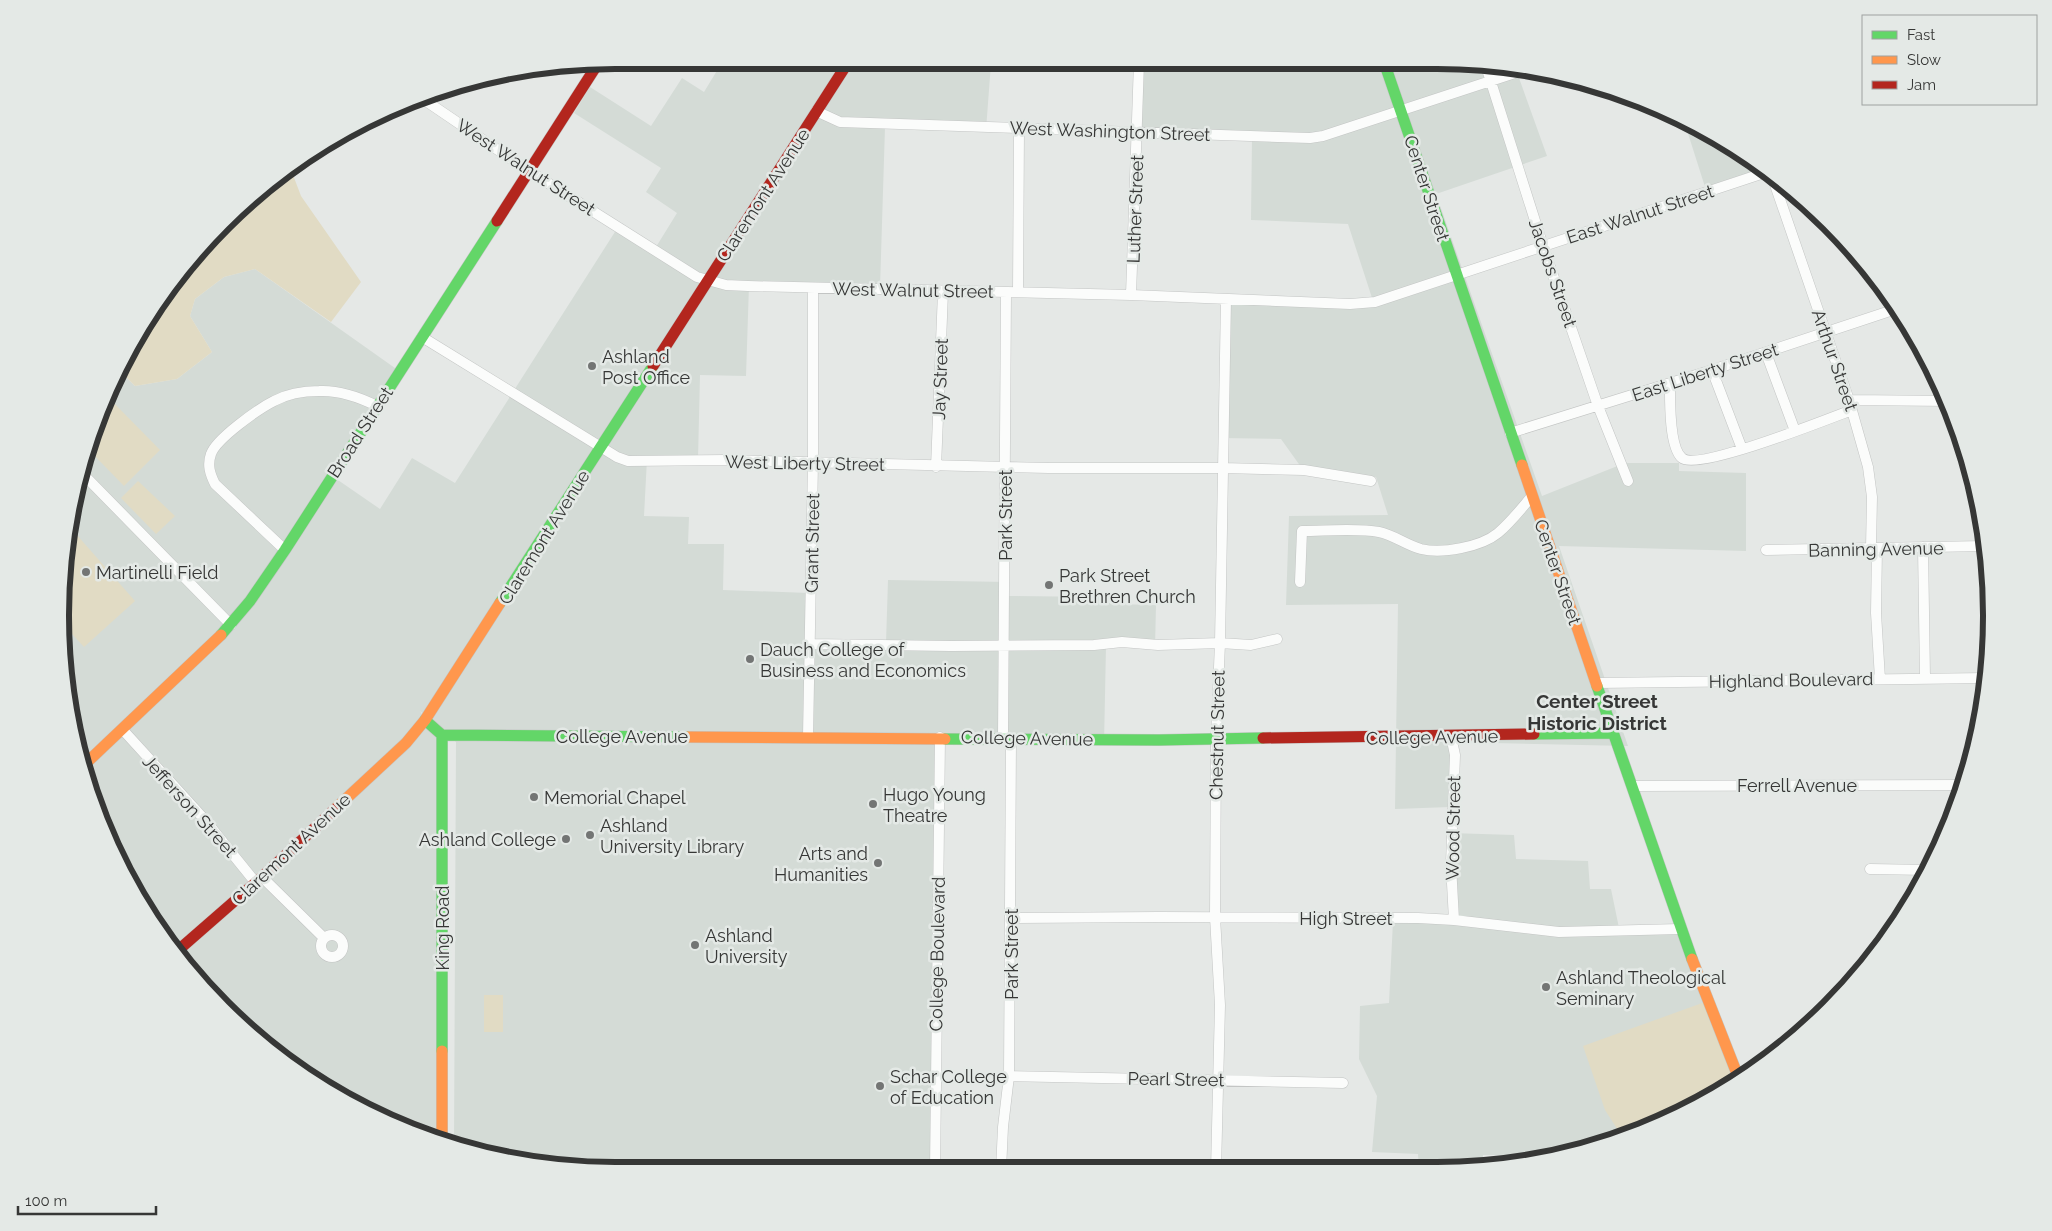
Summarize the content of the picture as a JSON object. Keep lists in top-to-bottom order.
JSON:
{
  "streets": {
    "street": [
      "West Washington Street",
      "West Walnut Street",
      "Center Street",
      "Claremont Avenue",
      "Luther Street",
      "East Walnut Street",
      "Jacobs Street",
      "Arthur Street",
      "East Liberty Street",
      "Jay Street",
      "Broad Street",
      "West Liberty Street",
      "Park Street",
      "Grant Street",
      "Banning Avenue",
      "Highland Boulevard",
      "Chestnut Street",
      "College Avenue",
      "Ferrell Avenue",
      "Jefferson Street",
      "Wood Street",
      "High Street",
      "King Road",
      "College Boulevard",
      "Pearl Street"
    ]
  },
  "crossings": [
    ["West Washington Street", "Center Street"],
    ["West Washington Street", "Claremont Avenue"],
    ["West Washington Street", "Luther Street"],
    ["West Washington Street", "Jacobs Street"],
    ["West Walnut Street", "Center Street"],
    ["West Walnut Street", "Claremont Avenue"],
    ["West Walnut Street", "Luther Street"],
    ["West Walnut Street", "East Walnut Street"],
    ["West Walnut Street", "Jay Street"],
    ["West Walnut Street", "Broad Street"],
    ["West Walnut Street", "Park Street"],
    ["West Walnut Street", "Grant Street"],
    ["West Walnut Street", "Chestnut Street"],
    ["Center Street", "East Walnut Street"],
    ["Center Street", "East Liberty Street"],
    ["Center Street", "Highland Boulevard"],
    ["Center Street", "College Avenue"],
    ["Center Street", "Ferrell Avenue"],
    ["Center Street", "High Street"],
    ["Claremont Avenue", "West Liberty Street"],
    ["Claremont Avenue", "Jefferson Street"],
    ["East Walnut Street", "Jacobs Street"],
    ["Jacobs Street", "East Liberty Street"],
    ["Arthur Street", "East Liberty Street"],
    ["Arthur Street", "Banning Avenue"],
    ["Arthur Street", "Highland Boulevard"],
    ["Jay Street", "West Liberty Street"],
    ["Broad Street", "West Liberty Street"],
    ["Broad Street", "Jefferson Street"],
    ["West Liberty Street", "Park Street"],
    ["West Liberty Street", "Grant Street"],
    ["West Liberty Street", "Chestnut Street"],
    ["Park Street", "College Avenue"],
    ["Park Street", "High Street"],
    ["Park Street", "Pearl Street"],
    ["Grant Street", "College Avenue"],
    ["Chestnut Street", "College Avenue"],
    ["Chestnut Street", "High Street"],
    ["Chestnut Street", "Pearl Street"],
    ["College Avenue", "Wood Street"],
    ["College Avenue", "King Road"],
    ["College Avenue", "College Boulevard"],
    ["Wood Street", "High Street"]
  ],
  "districts": ["Center Street Historic District"],
  "places": [
    "Ashland Post Office",
    "Martinelli Field",
    "Park Street Brethren Church",
    "Dauch College of Business and Economics",
    "Memorial Chapel",
    "Hugo Young Theatre",
    "Ashland University Library",
    "Ashland College",
    "Arts and Humanities",
    "Ashland University",
    "Ashland Theological Seminary",
    "Schar College of Education"
  ],
  "legend": ["Fast", "Slow", "Jam"],
  "scale_bar": "100 m"
}
